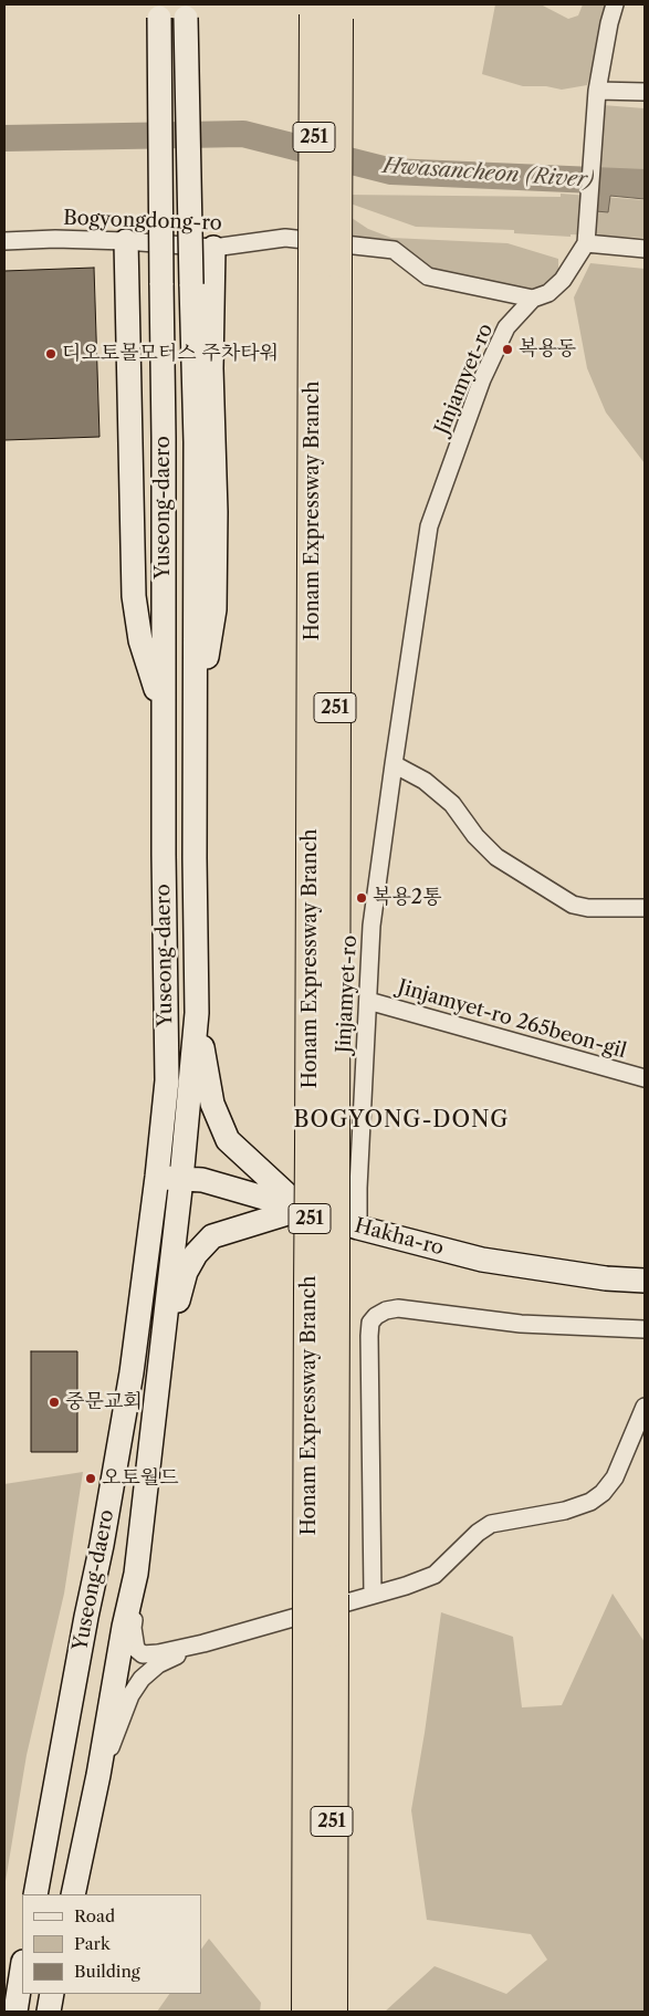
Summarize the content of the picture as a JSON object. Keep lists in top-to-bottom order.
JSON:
{
  "streets": {
    "highway": ["251", "Honam Expressway Branch"],
    "street": [
      "Bogyongdong-ro",
      "Jinjamyet-ro",
      "Yuseong-daero",
      "Jinjamyet-ro 265beon-gil",
      "Hakha-ro"
    ]
  },
  "crossings": [
    ["Bogyongdong-ro", "Jinjamyet-ro"],
    ["Jinjamyet-ro", "Jinjamyet-ro 265beon-gil"],
    ["Jinjamyet-ro", "Hakha-ro"],
    ["Yuseong-daero", "Hakha-ro"]
  ],
  "districts": ["BOGYONG-DONG"],
  "water": ["Hwasancheon (River)"],
  "places": [
    "복용동",
    "디오토몰모터스 주차타워",
    "복용2통",
    "중문교회",
    "오토월드"
  ],
  "legend": ["Road", "Park", "Building"]
}
